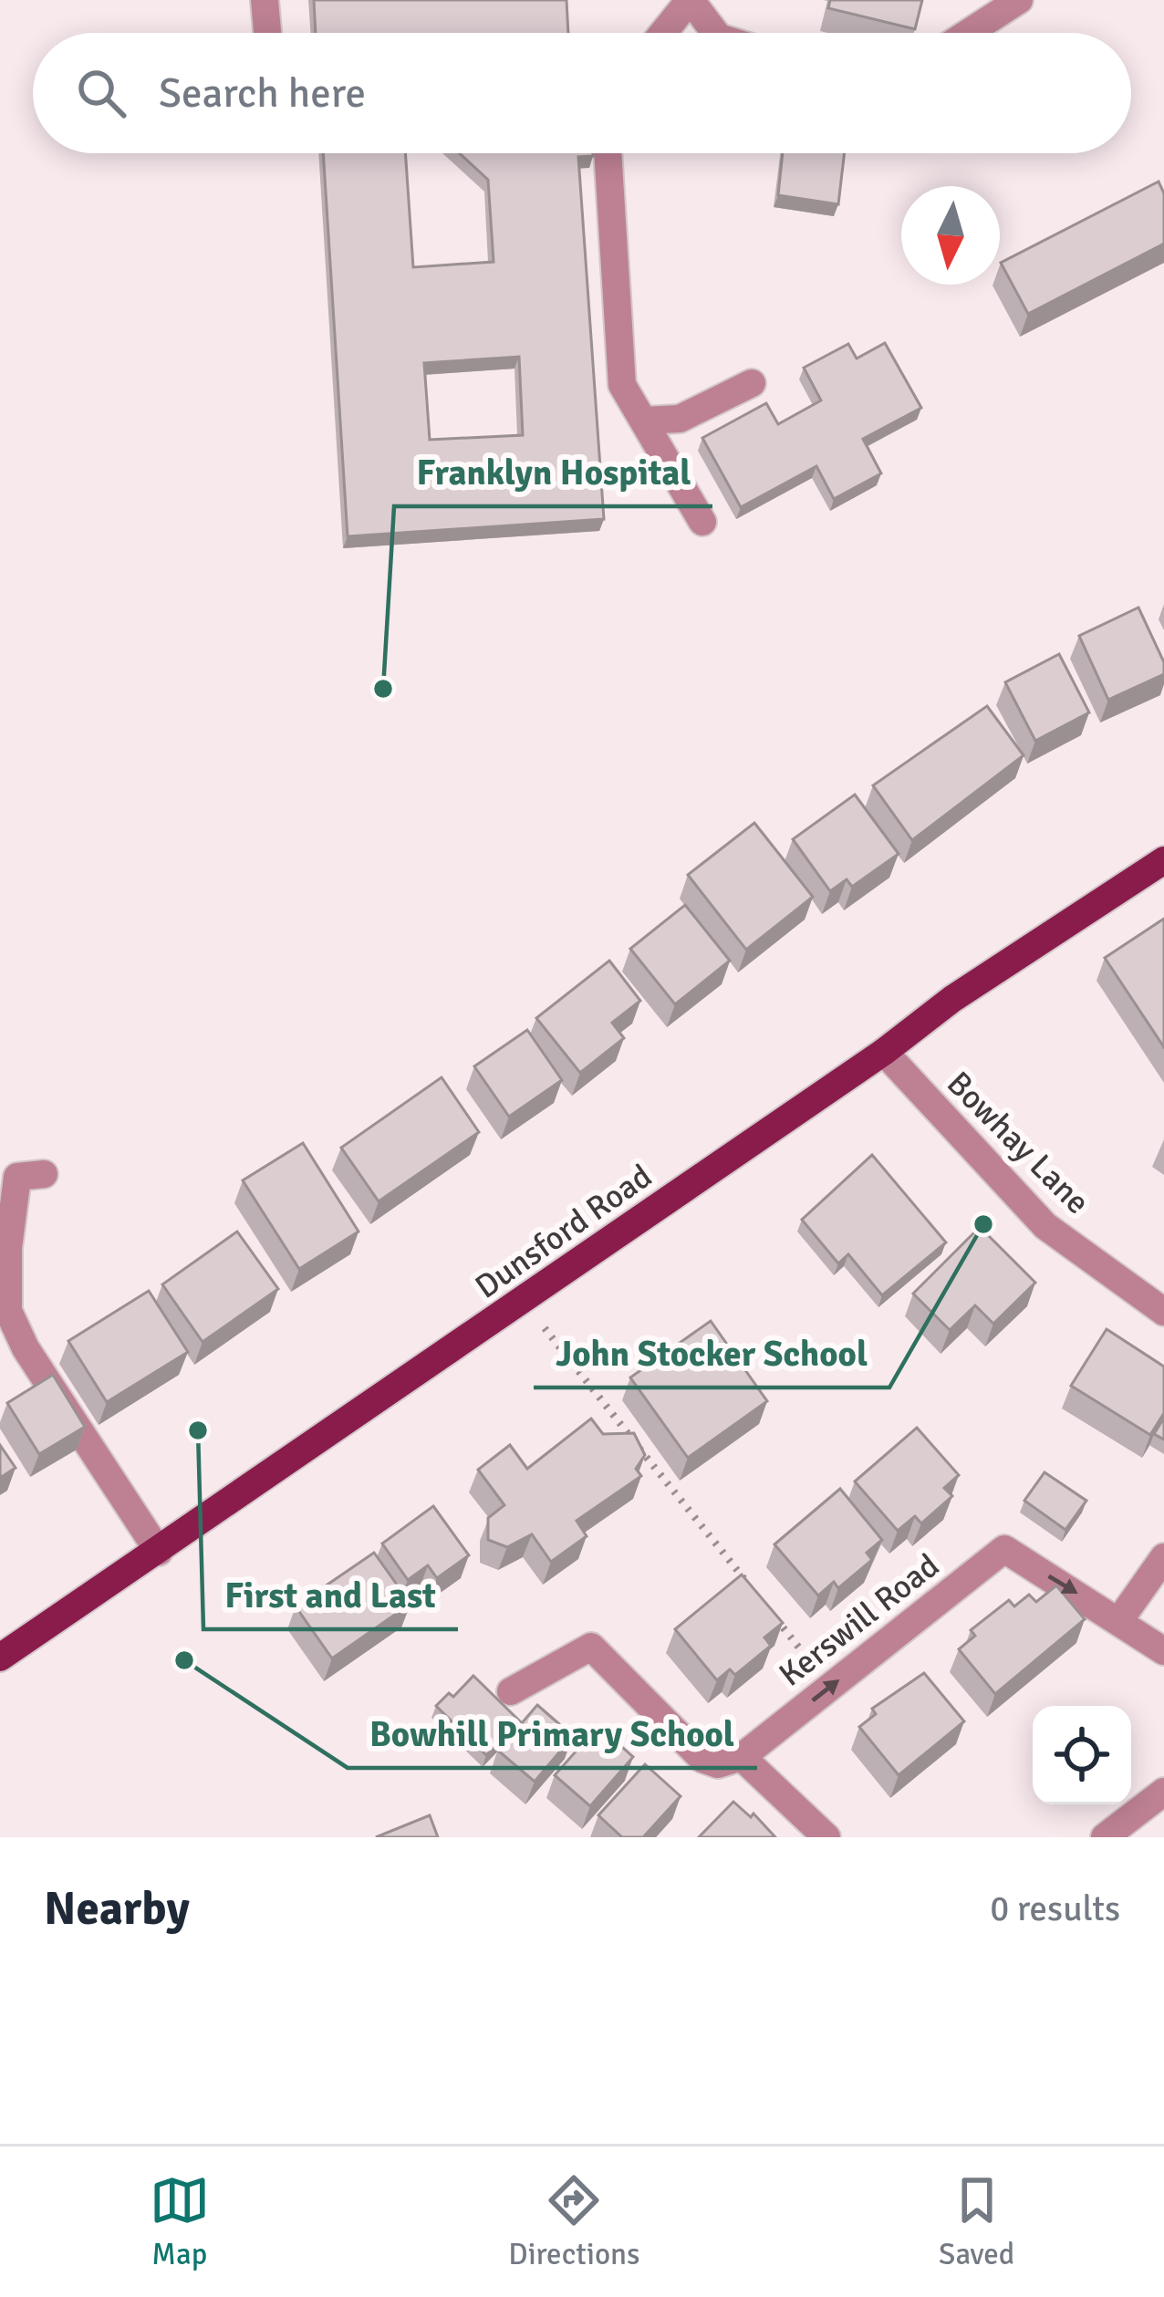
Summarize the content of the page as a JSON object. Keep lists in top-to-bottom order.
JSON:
{
  "streets": {
    "main road": ["Dunsford Road"],
    "street": ["Bowhay Lane", "Kerswill Road"]
  },
  "crossings": [
    ["Bowhay Lane", "Dunsford Road"]
  ],
  "one_way": ["Kerswill Road"],
  "places": [
    "Franklyn Hospital",
    "John Stocker School",
    "First and Last",
    "Bowhill Primary School"
  ],
  "north": "bottom",
  "page": {
    "search": "Search here",
    "heading": ["Nearby", "0 results"],
    "nav": ["Map", "Directions", "Saved"]
  }
}
